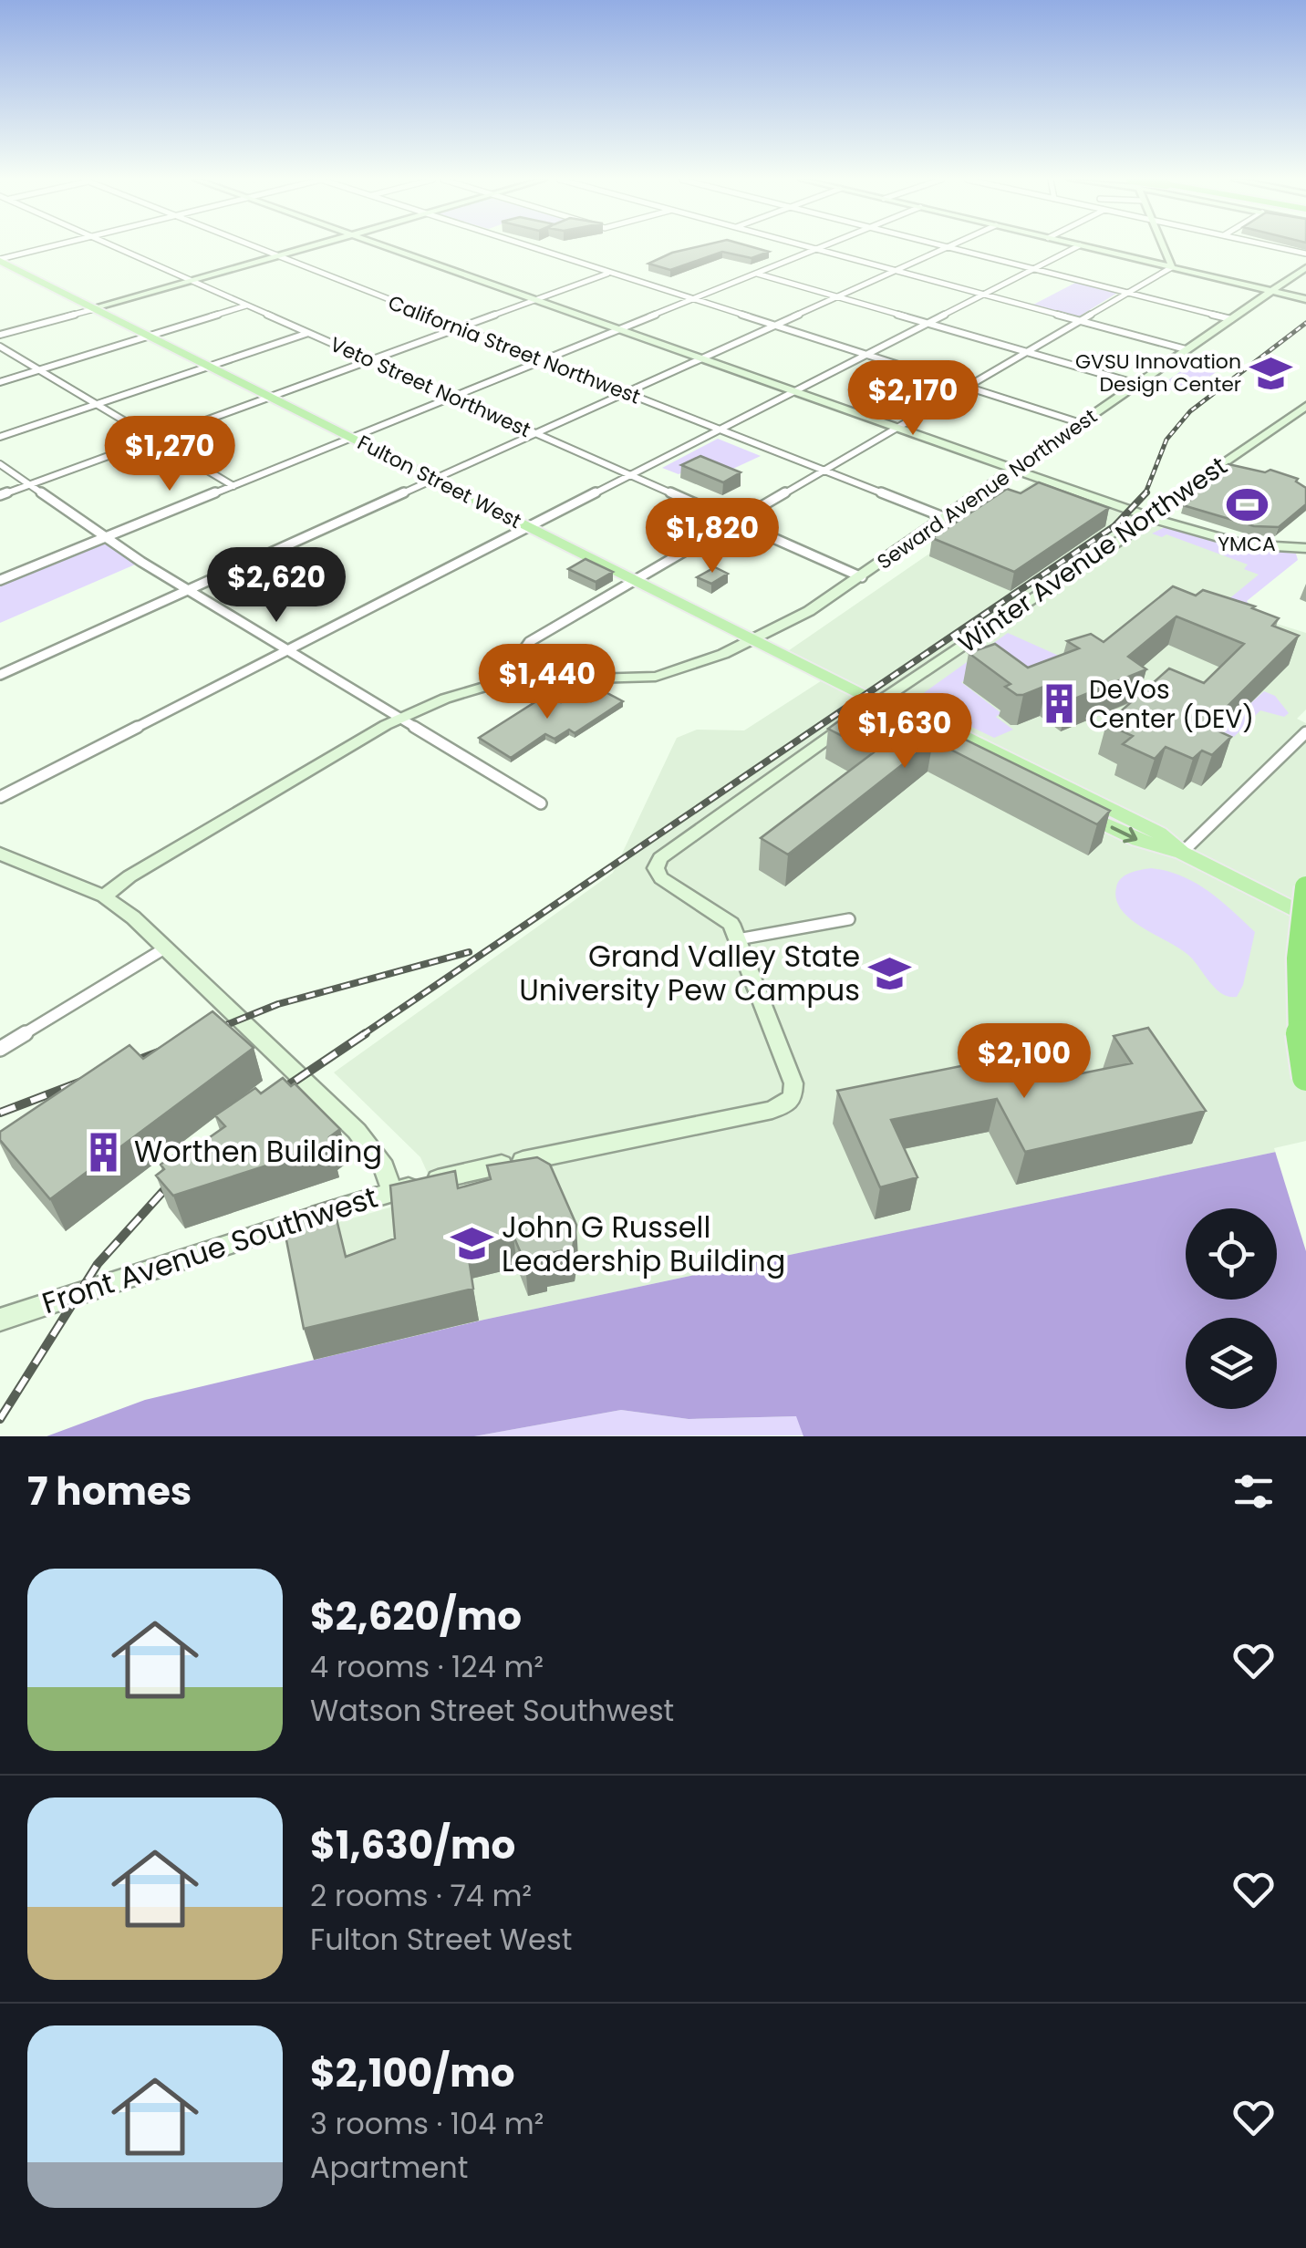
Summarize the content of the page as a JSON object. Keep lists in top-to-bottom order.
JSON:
{
  "streets": {
    "main road": ["Fulton Street West"],
    "street": [
      "California Street Northwest",
      "Veto Street Northwest",
      "Seward Avenue Northwest",
      "Winter Avenue Northwest",
      "Front Avenue Southwest"
    ]
  },
  "crossings": [
    ["California Street Northwest", "Seward Avenue Northwest"],
    ["Veto Street Northwest", "Seward Avenue Northwest"],
    ["Fulton Street West", "Seward Avenue Northwest"],
    ["Fulton Street West", "Winter Avenue Northwest"],
    ["Winter Avenue Northwest", "Front Avenue Southwest"]
  ],
  "places": {
    "school or university": ["GVSU Innovation Design Center", "Grand Valley State University Pew Campus", "John G Russell Leadership Building"],
    "sports": ["YMCA"],
    "building": ["DeVos Center (DEV)", "Worthen Building"]
  },
  "page": {
    "price": [
      "$2,170",
      "$1,270",
      "$1,820",
      "$2,620",
      "$1,440",
      "$1,630",
      "$2,100"
    ],
    "heading": "7 homes",
    "list": [
      {
        "name": "$2,620/mo",
        "note": "4 rooms · 124 m² · Watson Street Southwest"
      },
      {
        "name": "$1,630/mo",
        "note": "2 rooms · 74 m² · Fulton Street West"
      },
      {
        "name": "$2,100/mo",
        "note": "3 rooms · 104 m² · Apartment"
      }
    ]
  }
}
